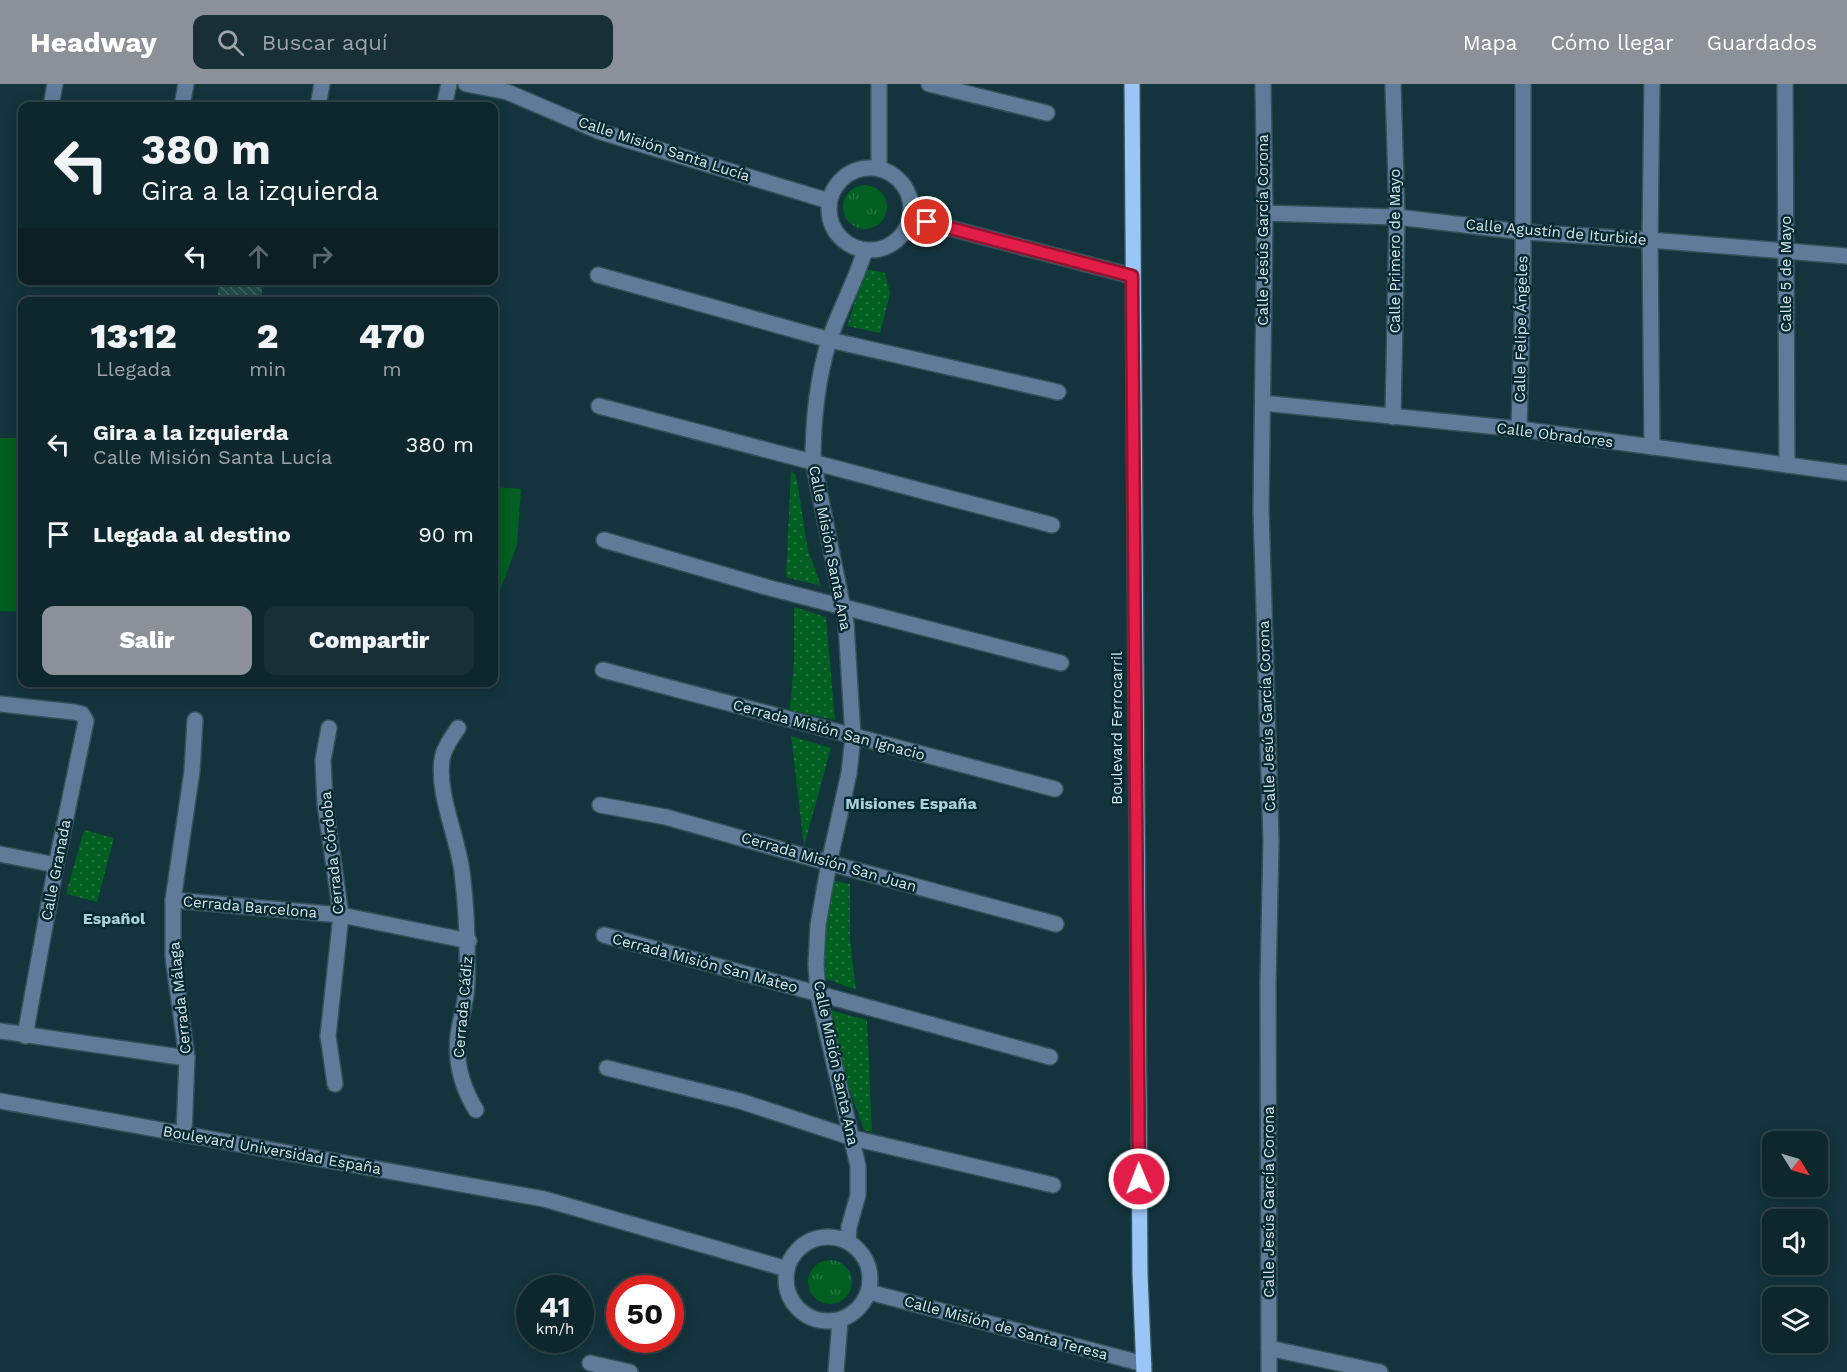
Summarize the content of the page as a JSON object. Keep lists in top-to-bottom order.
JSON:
{
  "streets": {
    "main road": ["Boulevard Ferrocarril"],
    "street": [
      "Calle Misión Santa Lucía",
      "Calle Jesús García Corona",
      "Calle Agustín de Iturbide",
      "Calle Primero de Mayo",
      "Calle 5 de Mayo",
      "Calle Felipe Ángeles",
      "Calle Obradores",
      "Calle Misión Santa Ana",
      "Cerrada Misión San Ignacio",
      "Cerrada Córdoba",
      "Cerrada Misión San Juan",
      "Calle Granada",
      "Cerrada Barcelona",
      "Cerrada Misión San Mateo",
      "Cerrada Málaga",
      "Cerrada Cádiz",
      "Boulevard Universidad España",
      "Calle Misión de Santa Teresa"
    ]
  },
  "crossings": [
    ["Calle Misión Santa Lucía", "Calle Misión Santa Ana"],
    ["Calle Jesús García Corona", "Calle Agustín de Iturbide"],
    ["Calle Jesús García Corona", "Calle Obradores"],
    ["Calle Agustín de Iturbide", "Calle Primero de Mayo"],
    ["Calle Agustín de Iturbide", "Calle 5 de Mayo"],
    ["Calle Agustín de Iturbide", "Calle Felipe Ángeles"],
    ["Calle Primero de Mayo", "Calle Obradores"],
    ["Calle 5 de Mayo", "Calle Obradores"],
    ["Calle Felipe Ángeles", "Calle Obradores"],
    ["Calle Misión Santa Ana", "Cerrada Misión San Ignacio"],
    ["Calle Misión Santa Ana", "Cerrada Misión San Juan"],
    ["Calle Misión Santa Ana", "Cerrada Misión San Mateo"],
    ["Calle Misión Santa Ana", "Boulevard Universidad España"],
    ["Calle Misión Santa Ana", "Calle Misión de Santa Teresa"],
    ["Boulevard Ferrocarril", "Calle Misión de Santa Teresa"],
    ["Cerrada Córdoba", "Cerrada Barcelona"],
    ["Cerrada Barcelona", "Cerrada Málaga"],
    ["Cerrada Barcelona", "Cerrada Cádiz"],
    ["Cerrada Málaga", "Boulevard Universidad España"],
    ["Boulevard Universidad España", "Calle Misión de Santa Teresa"]
  ],
  "districts": ["Misiones España", "Español"],
  "north": "bottom right",
  "page": {
    "header": "Headway",
    "search": "Buscar aquí",
    "nav": ["Mapa", "Cómo llegar", "Guardados"],
    "turn": ["380 m", "Gira a la izquierda"],
    "eta": [
      "13:12",
      "Llegada",
      "2",
      "min",
      "470",
      "m"
    ],
    "list": [
      {
        "name": "Gira a la izquierda",
        "note": "Calle Misión Santa Lucía",
        "value": "380 m"
      },
      {
        "name": "Llegada al destino",
        "value": "90 m"
      }
    ],
    "buttons": ["Salir", "Compartir"],
    "speed": "41 km/h",
    "limit": "50"
  }
}
